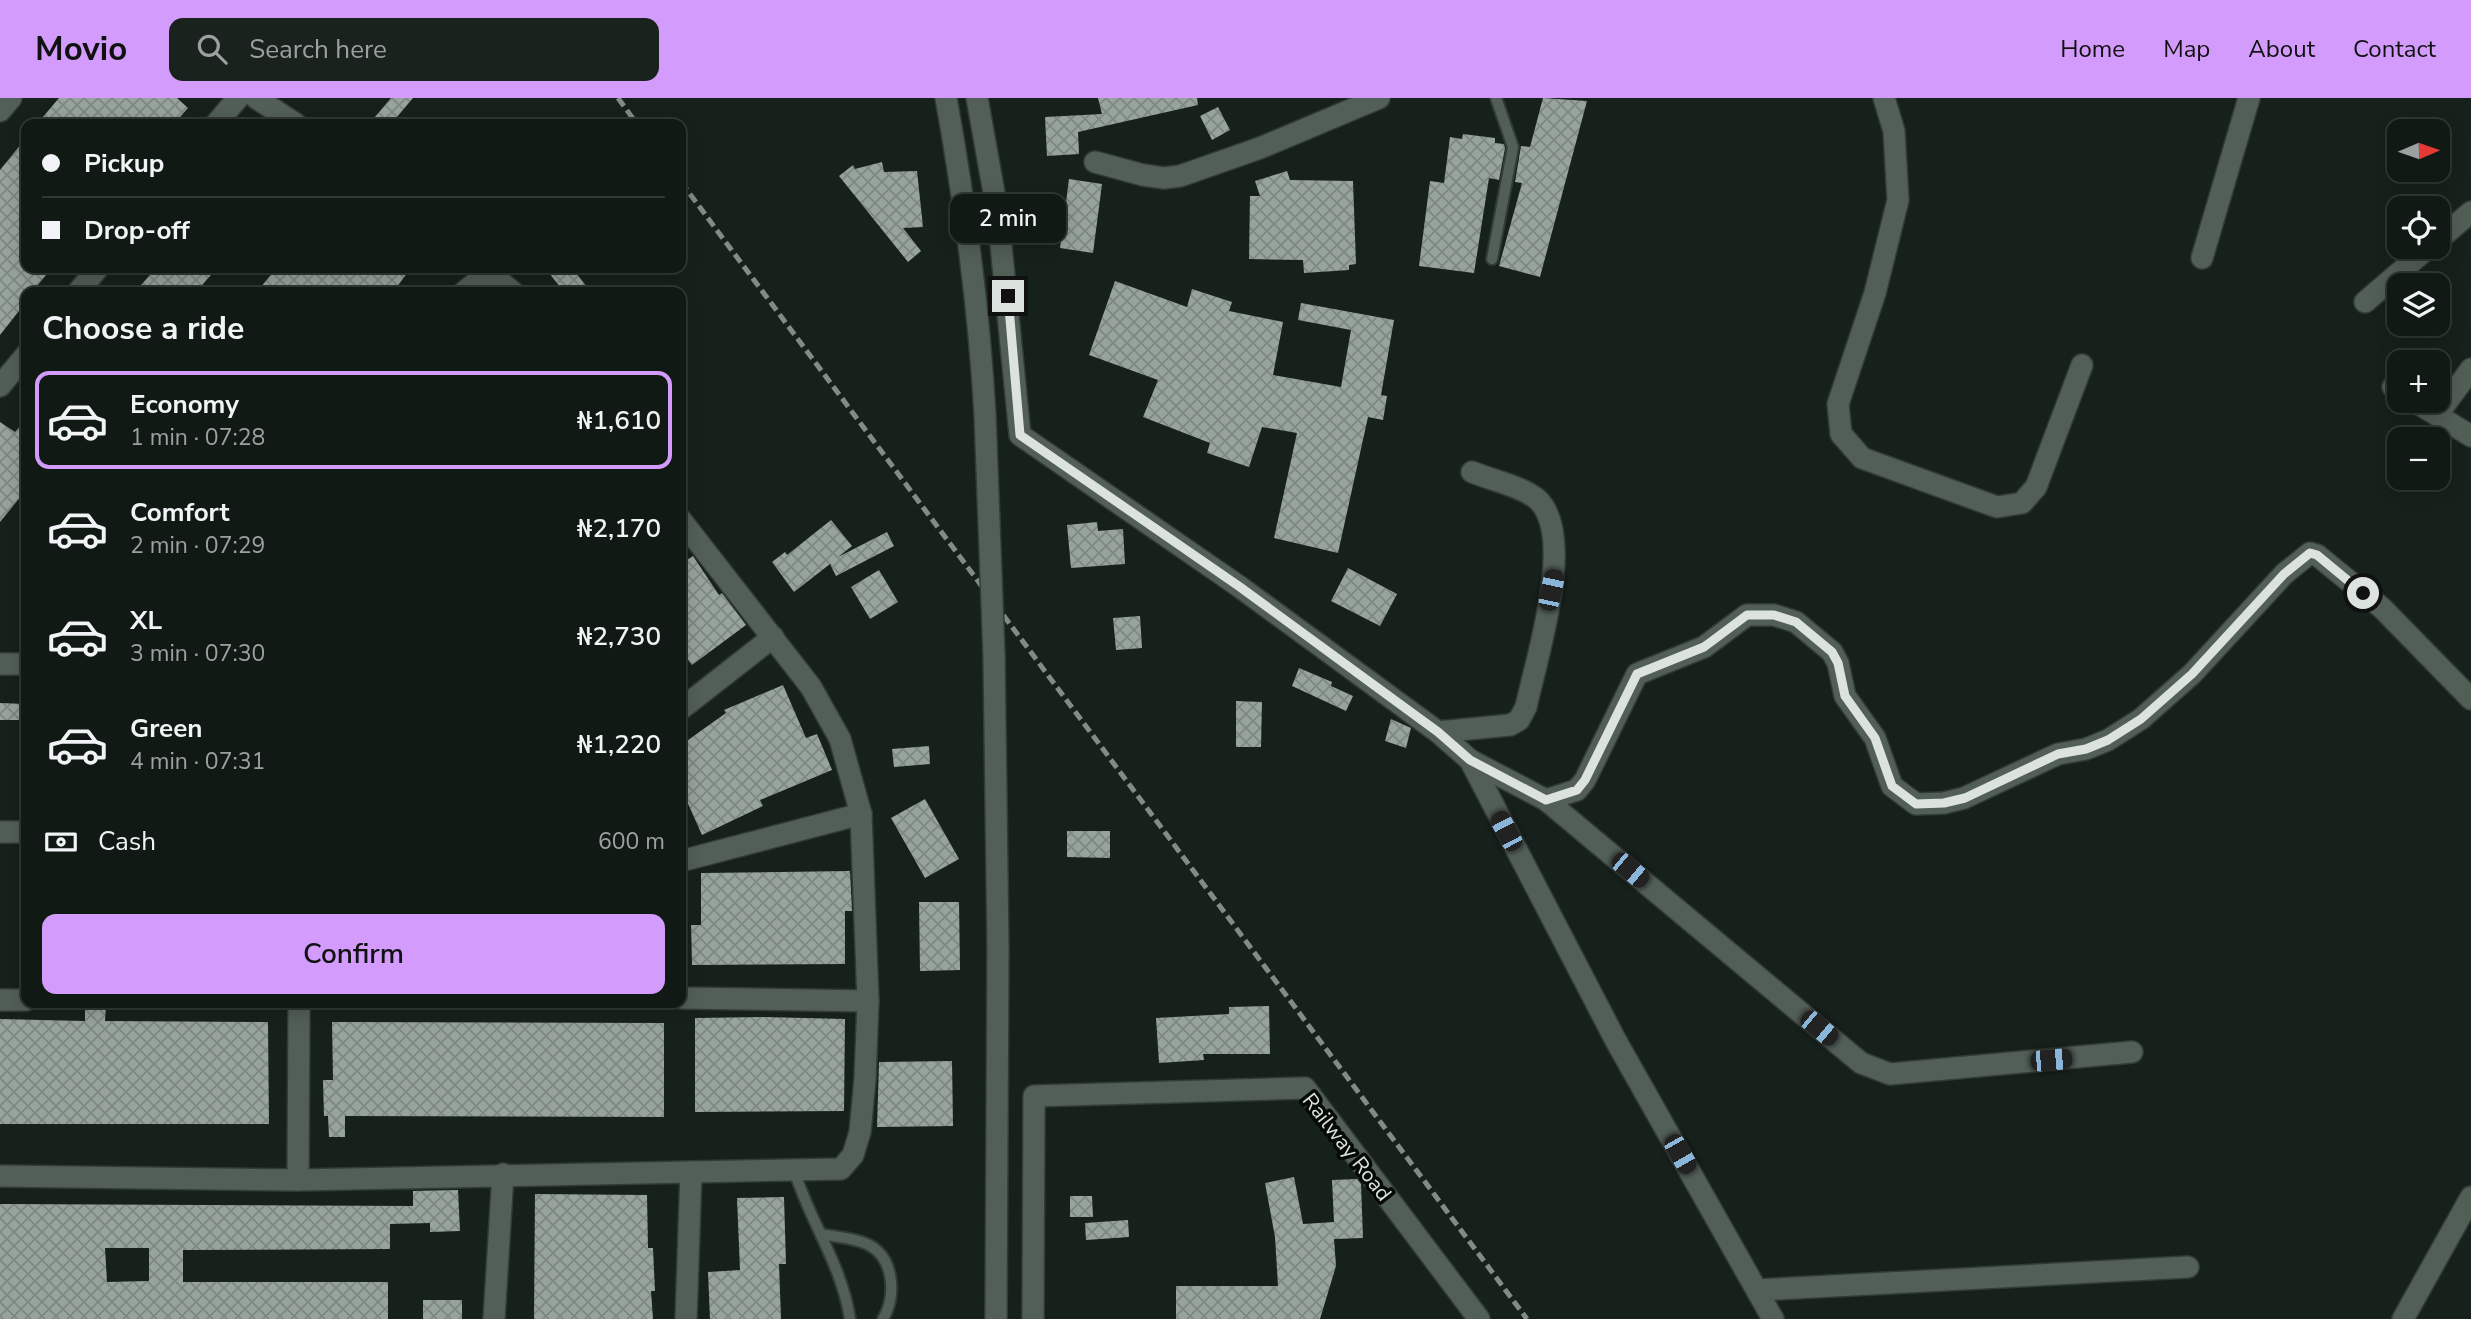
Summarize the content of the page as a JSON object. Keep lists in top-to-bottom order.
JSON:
{
  "streets": {
    "street": ["Railway Road"]
  },
  "north": "right",
  "page": {
    "header": "Movio",
    "search": "Search here",
    "nav": [
      "Home",
      "Map",
      "About",
      "Contact"
    ],
    "map_buttons": ["+", "−"],
    "banner": ["Pickup", "Drop-off"],
    "bubble": "2 min",
    "heading": "Choose a ride",
    "list": [
      {
        "name": "Economy",
        "note": "1 min · 07:28",
        "value": "₦1,610"
      },
      {
        "name": "Comfort",
        "note": "2 min · 07:29",
        "value": "₦2,170"
      },
      {
        "name": "XL",
        "note": "3 min · 07:30",
        "value": "₦2,730"
      },
      {
        "name": "Green",
        "note": "4 min · 07:31",
        "value": "₦1,220"
      }
    ],
    "pay": ["Cash", "600 m"],
    "buttons": "Confirm"
  }
}
